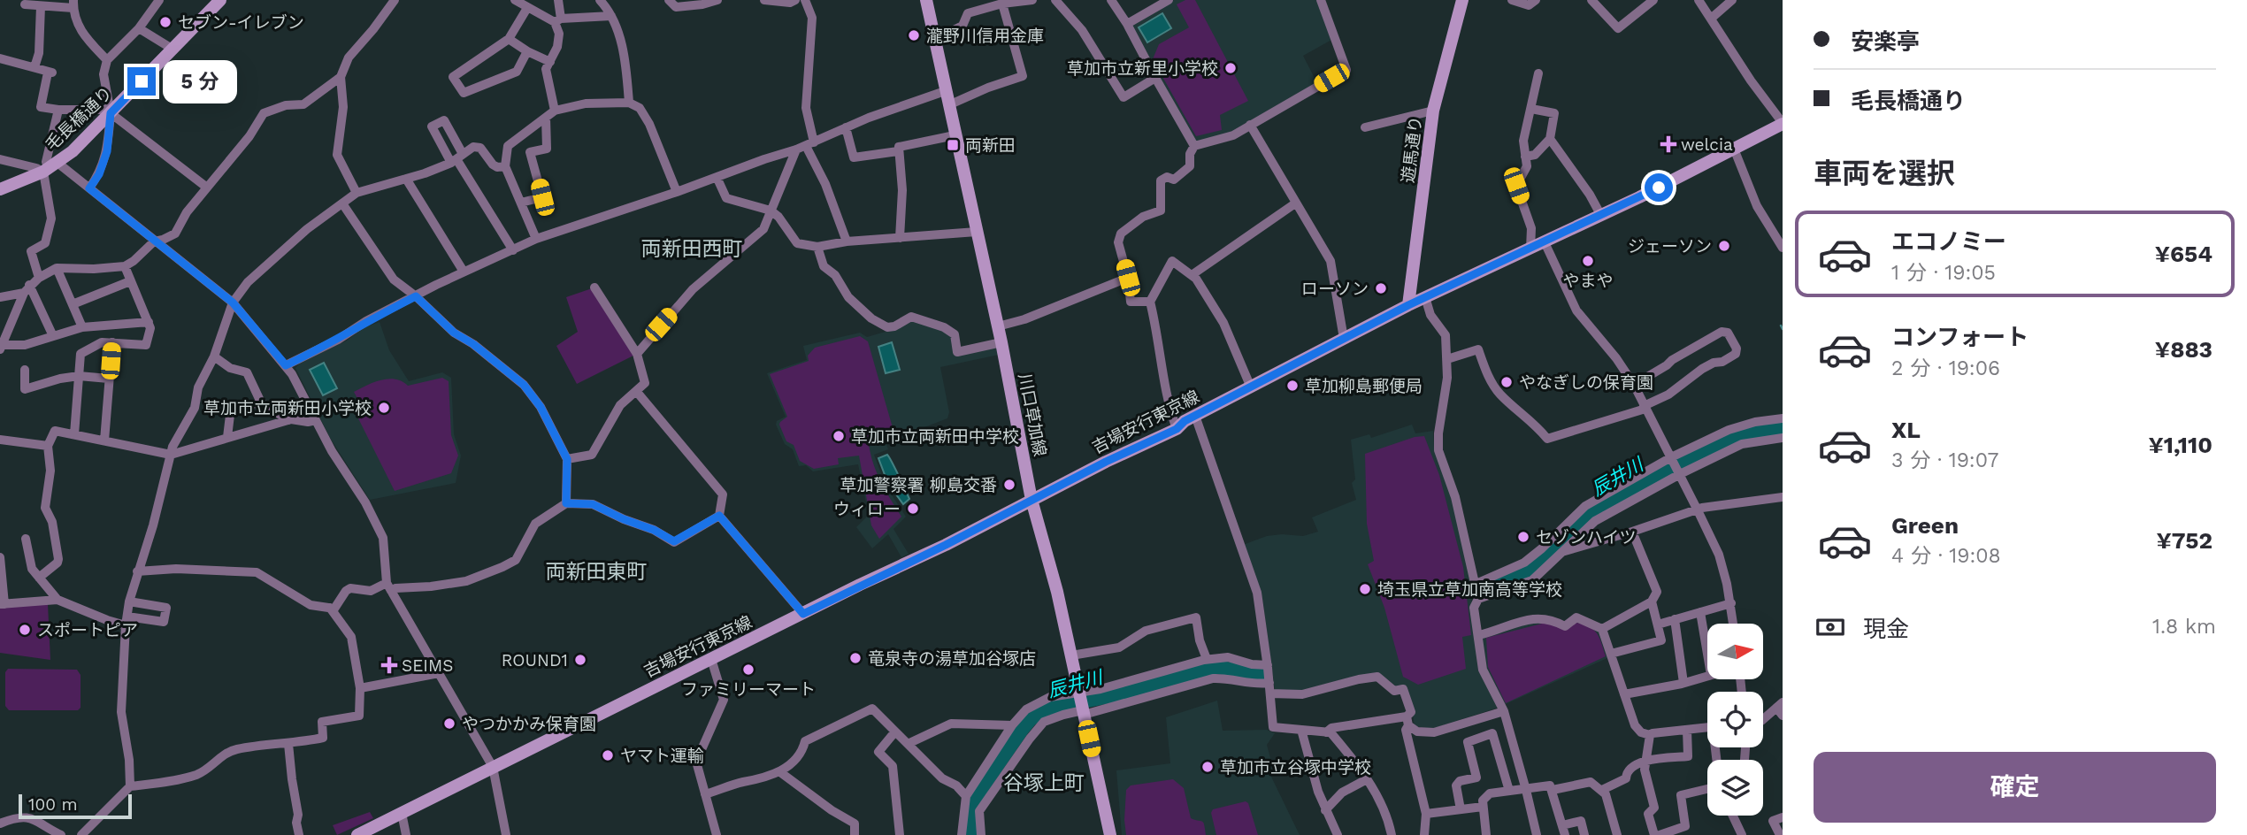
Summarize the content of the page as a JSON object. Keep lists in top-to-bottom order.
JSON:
{
  "streets": {
    "main road": [
      "毛長橋通り",
      "遊馬通り",
      "川口草加線",
      "吉場安行東京線"
    ]
  },
  "crossings": [
    ["遊馬通り", "吉場安行東京線"],
    ["川口草加線", "吉場安行東京線"]
  ],
  "districts": ["両新田西町", "両新田東町", "谷塚上町"],
  "water": ["辰井川"],
  "places": {
    "other": [
      "セブン-イレブン",
      "瀧野川信用金庫",
      "草加市立新里小学校",
      "ジェーソン",
      "やまや",
      "ローソン",
      "やなぎしの保育園",
      "草加柳島郵便局",
      "草加市立両新田小学校",
      "草加市立両新田中学校",
      "草加警察署 柳島交番",
      "ウィロー",
      "セゾンハイツ",
      "埼玉県立草加南高等学校",
      "スポートピア",
      "竜泉寺の湯草加谷塚店",
      "ROUND1",
      "ファミリーマート",
      "やつかかみ保育園",
      "ヤマト運輸",
      "草加市立谷塚中学校"
    ],
    "health": ["welcia", "SEIMS"],
    "transit": ["両新田"]
  },
  "scale_bar": "100 m",
  "north": "right",
  "page": {
    "banner": ["安楽亭", "毛長橋通り"],
    "bubble": "5 分",
    "heading": "車両を選択",
    "list": [
      {
        "name": "エコノミー",
        "note": "1 分 · 19:05",
        "value": "¥654"
      },
      {
        "name": "コンフォート",
        "note": "2 分 · 19:06",
        "value": "¥883"
      },
      {
        "name": "XL",
        "note": "3 分 · 19:07",
        "value": "¥1,110"
      },
      {
        "name": "Green",
        "note": "4 分 · 19:08",
        "value": "¥752"
      }
    ],
    "pay": ["現金", "1.8 km"],
    "buttons": "確定",
    "scale": "100 m"
  }
}
